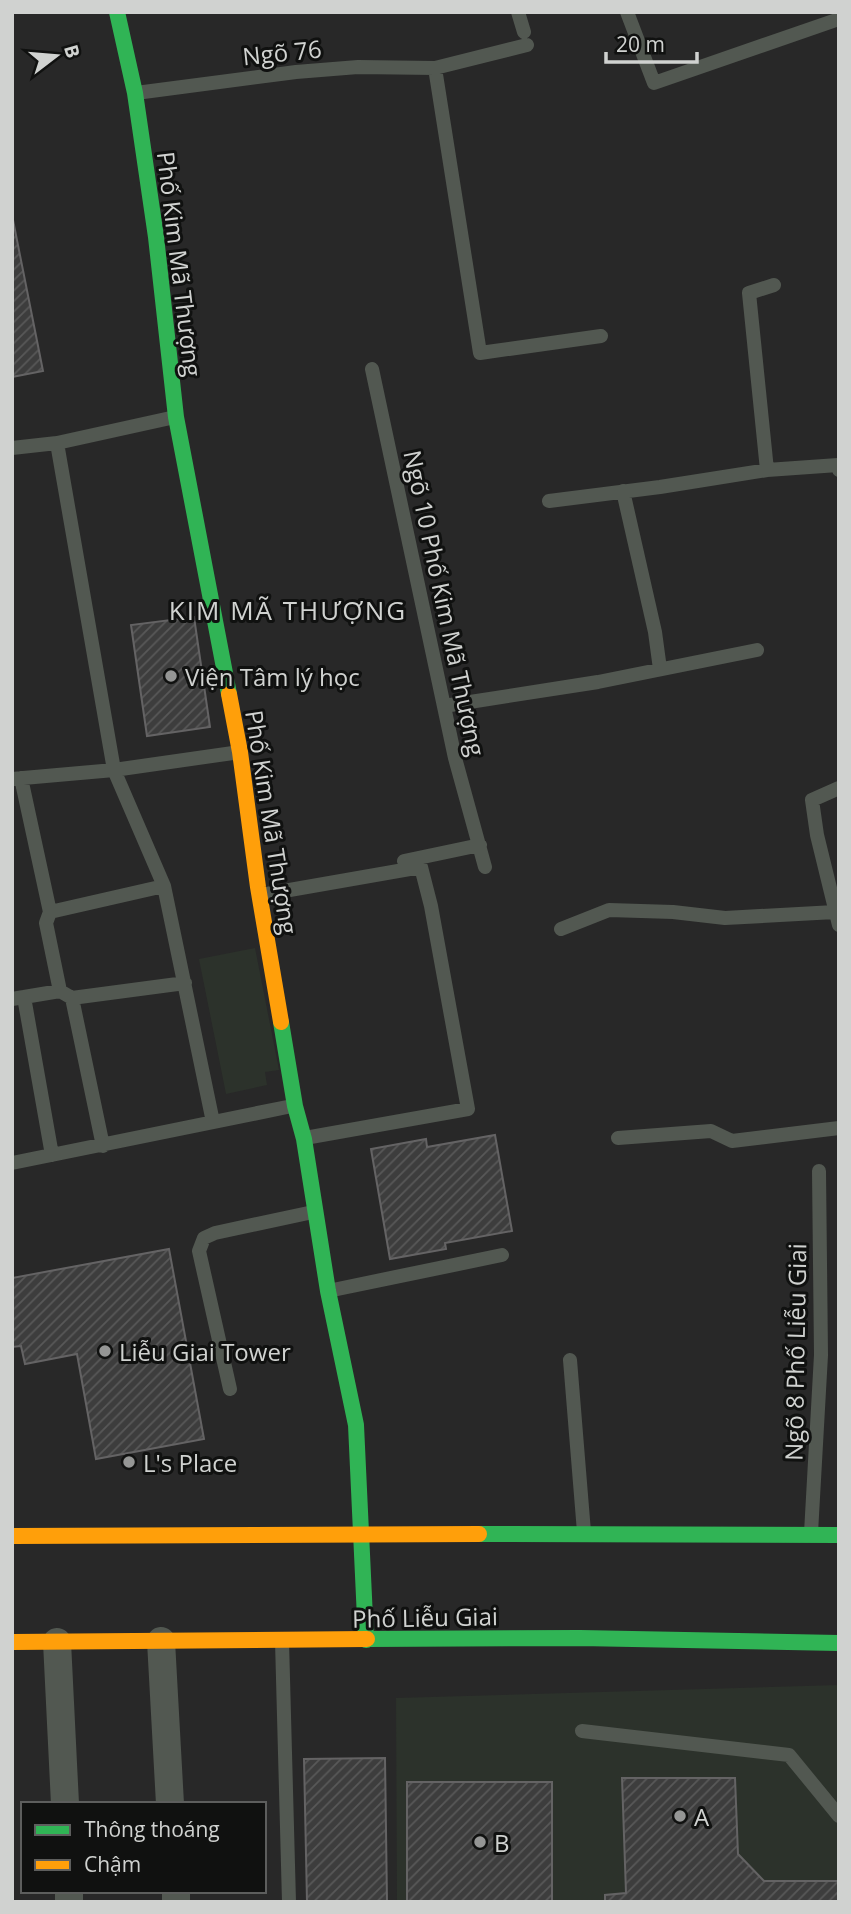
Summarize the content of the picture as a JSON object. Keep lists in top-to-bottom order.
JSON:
{
  "streets": {
    "main road": ["Phố Kim Mã Thượng", "Phố Liễu Giai"],
    "lane": ["Ngõ 76", "Ngõ 10 Phố Kim Mã Thượng", "Ngõ 8 Phố Liễu Giai"]
  },
  "crossings": [
    ["Ngõ 76", "Phố Kim Mã Thượng"],
    ["Phố Kim Mã Thượng", "Phố Liễu Giai"]
  ],
  "districts": ["KIM MÃ THƯỢNG"],
  "places": [
    "Viện Tâm lý học",
    "Liễu Giai Tower",
    "L's Place",
    "A",
    "B"
  ],
  "legend": ["Thông thoáng", "Chậm"],
  "scale_bar": "20 m",
  "north": "right"
}
